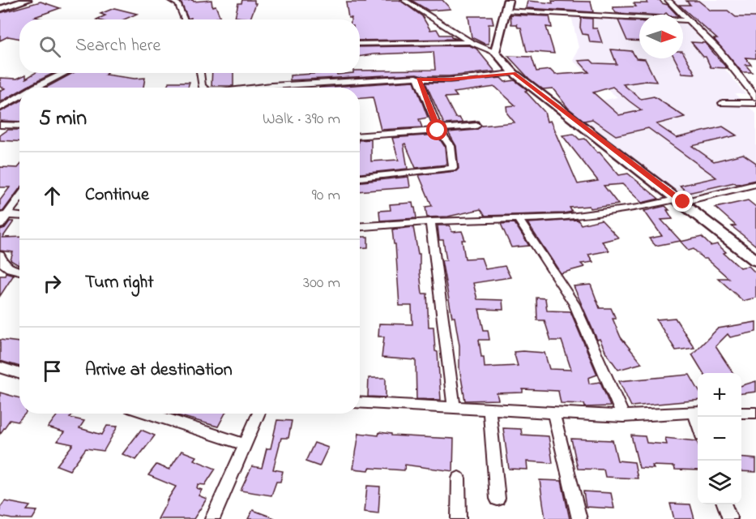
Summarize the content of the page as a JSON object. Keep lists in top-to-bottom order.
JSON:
{
  "north": "right",
  "page": {
    "search": "Search here",
    "heading": ["5 min", "Walk · 390 m"],
    "list": [
      ["Continue", "90 m"],
      ["Turn right", "300 m"],
      "Arrive at destination"
    ],
    "map_buttons": ["+", "−"]
  }
}
